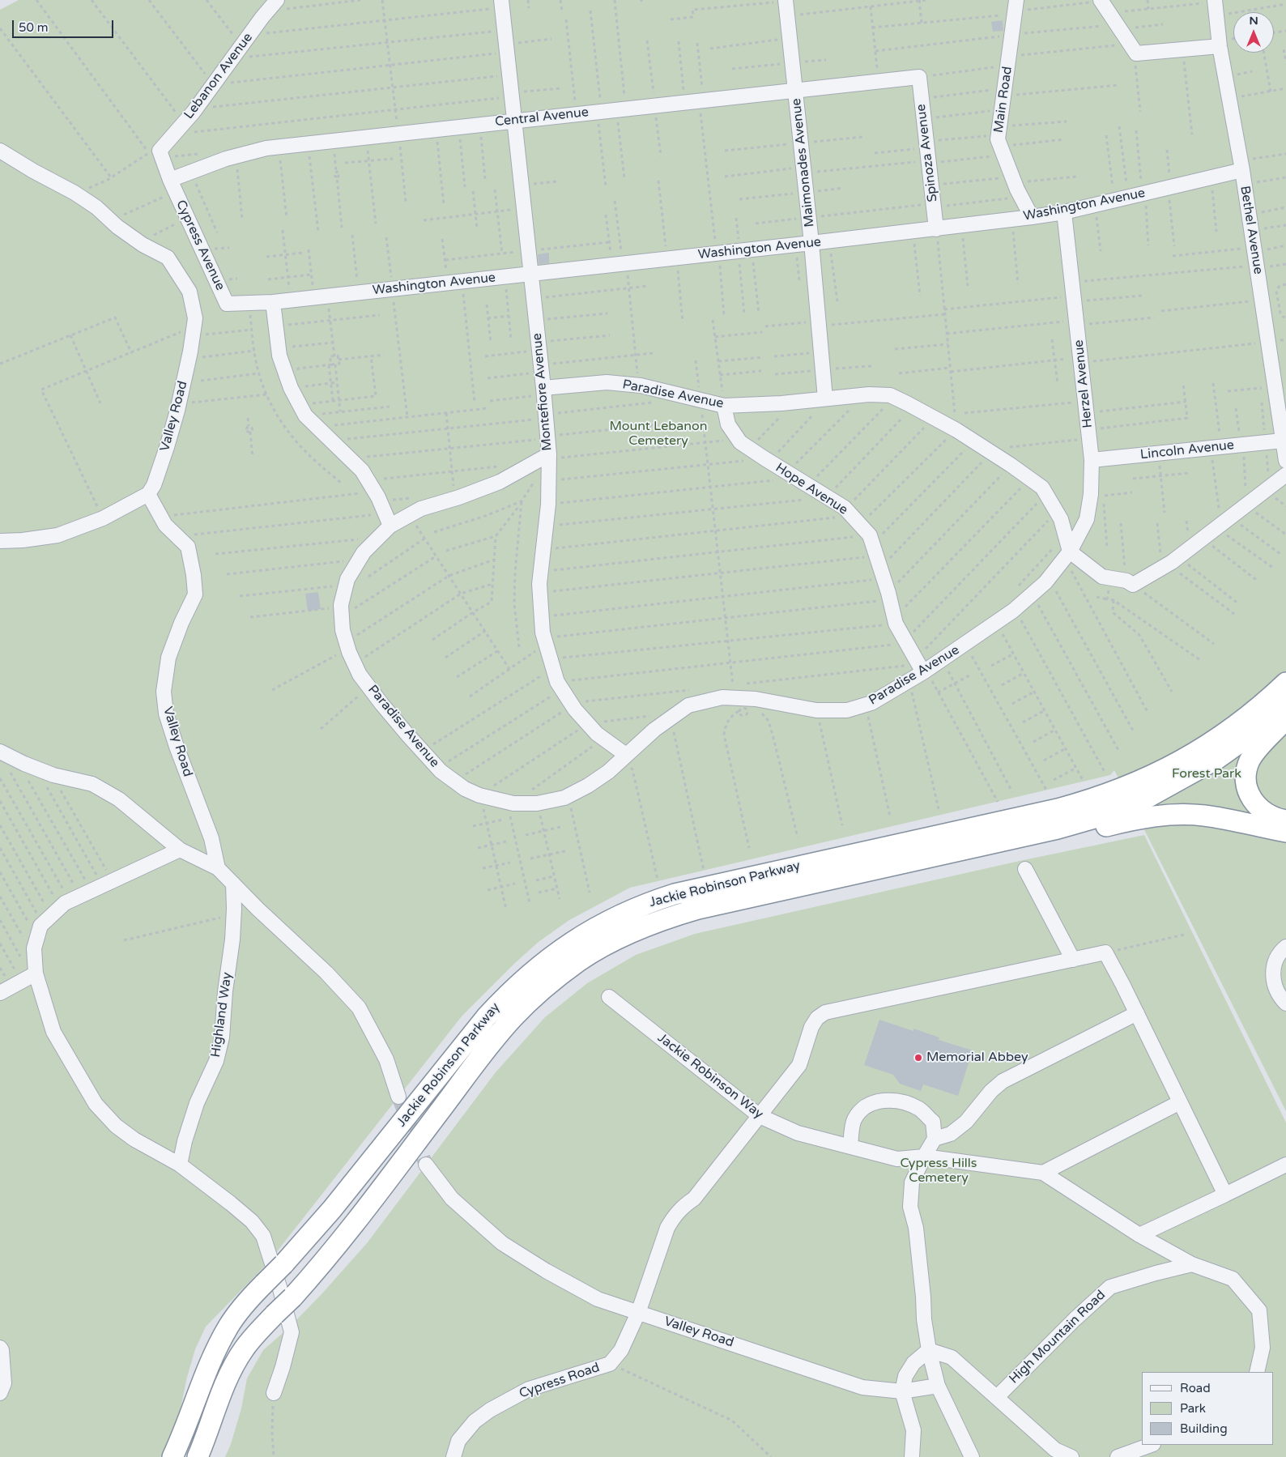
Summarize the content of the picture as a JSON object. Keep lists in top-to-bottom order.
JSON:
{
  "streets": {
    "highway": ["Jackie Robinson Parkway"],
    "lane": [
      "Lebanon Avenue",
      "Main Road",
      "Central Avenue",
      "Spinoza Avenue",
      "Maimonades Avenue",
      "Washington Avenue",
      "Bethel Avenue",
      "Cypress Avenue",
      "Herzel Avenue",
      "Montefiore Avenue",
      "Paradise Avenue",
      "Valley Road",
      "Lincoln Avenue",
      "Hope Avenue",
      "Highland Way",
      "Jackie Robinson Way",
      "High Mountain Road",
      "Cypress Road"
    ]
  },
  "crossings": [
    ["Lebanon Avenue", "Cypress Avenue"],
    ["Main Road", "Washington Avenue"],
    ["Central Avenue", "Spinoza Avenue"],
    ["Central Avenue", "Maimonades Avenue"],
    ["Central Avenue", "Cypress Avenue"],
    ["Central Avenue", "Montefiore Avenue"],
    ["Spinoza Avenue", "Washington Avenue"],
    ["Maimonades Avenue", "Washington Avenue"],
    ["Maimonades Avenue", "Paradise Avenue"],
    ["Washington Avenue", "Bethel Avenue"],
    ["Washington Avenue", "Cypress Avenue"],
    ["Washington Avenue", "Herzel Avenue"],
    ["Washington Avenue", "Montefiore Avenue"],
    ["Bethel Avenue", "Lincoln Avenue"],
    ["Herzel Avenue", "Paradise Avenue"],
    ["Herzel Avenue", "Lincoln Avenue"],
    ["Montefiore Avenue", "Paradise Avenue"],
    ["Paradise Avenue", "Hope Avenue"],
    ["Valley Road", "Cypress Road"],
    ["Jackie Robinson Way", "High Mountain Road"],
    ["Jackie Robinson Way", "Cypress Road"]
  ],
  "parks": ["Mount Lebanon Cemetery", "Forest Park", "Cypress Hills Cemetery"],
  "places": ["Memorial Abbey"],
  "legend": ["Road", "Park", "Building"],
  "scale_bar": "50 m",
  "north": "top"
}
